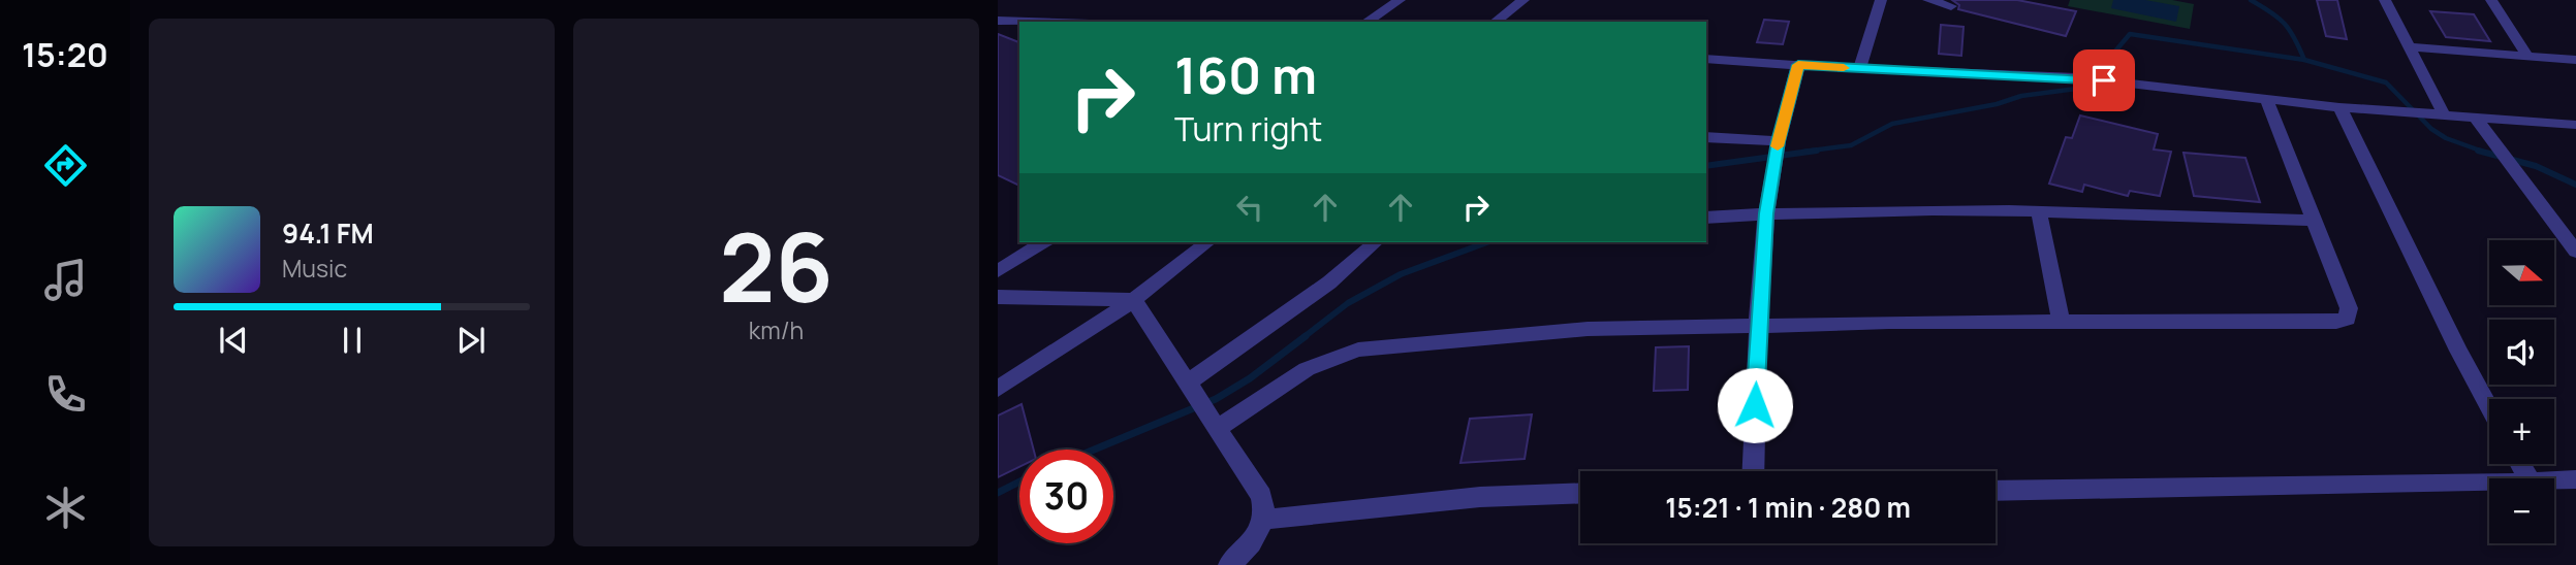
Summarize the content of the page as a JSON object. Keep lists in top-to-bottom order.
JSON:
{
  "north": "right",
  "page": {
    "tabs": "15:20",
    "tile": ["26", "km/h"],
    "turn": ["160 m", "Turn right"],
    "song": ["94.1 FM", "Music"],
    "map_buttons": ["+", "−"],
    "limit": "30",
    "trip": "15:21 · 1 min · 280 m"
  }
}
